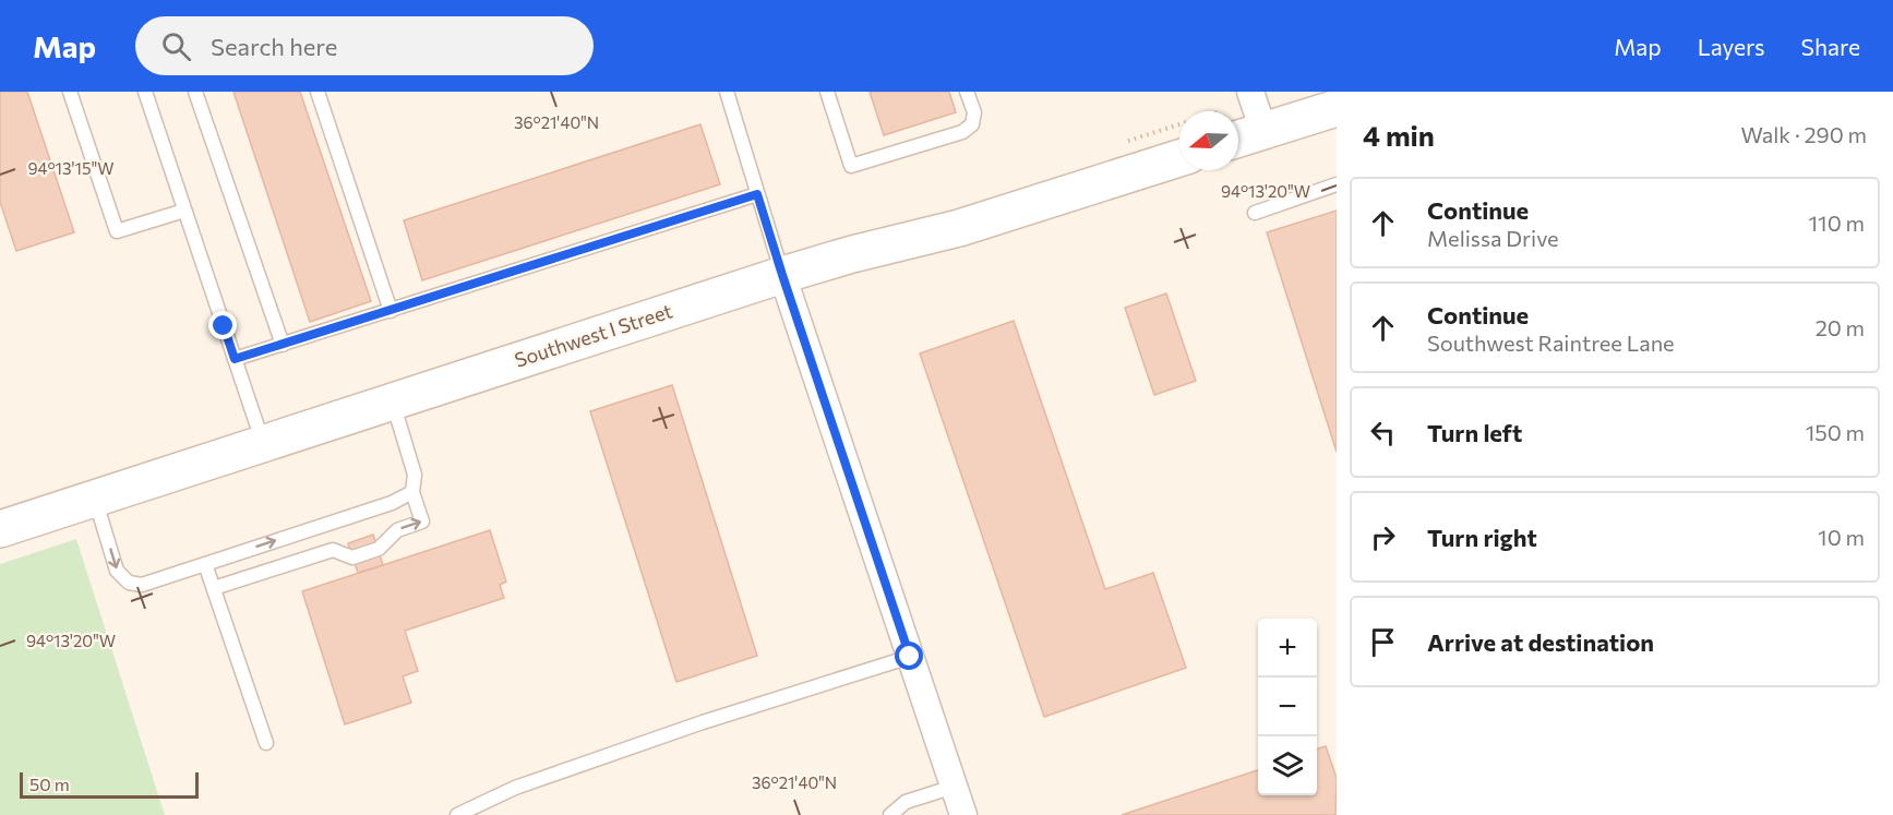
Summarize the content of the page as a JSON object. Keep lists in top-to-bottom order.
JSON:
{
  "streets": {
    "main road": ["Southwest I Street"]
  },
  "scale_bar": "50 m",
  "north": "left",
  "page": {
    "header": "Map",
    "search": "Search here",
    "nav": ["Map", "Layers", "Share"],
    "heading": ["4 min", "Walk · 290 m"],
    "list": [
      ["Continue", "Melissa Drive", "110 m"],
      ["Continue", "Southwest Raintree Lane", "20 m"],
      ["Turn left", "150 m"],
      ["Turn right", "10 m"],
      "Arrive at destination"
    ],
    "map_buttons": ["+", "−"],
    "scale": "50 m"
  },
  "coordinates": ["36°21'40\"N", "94°13'15\"W", "94°13'20\"W"]
}
